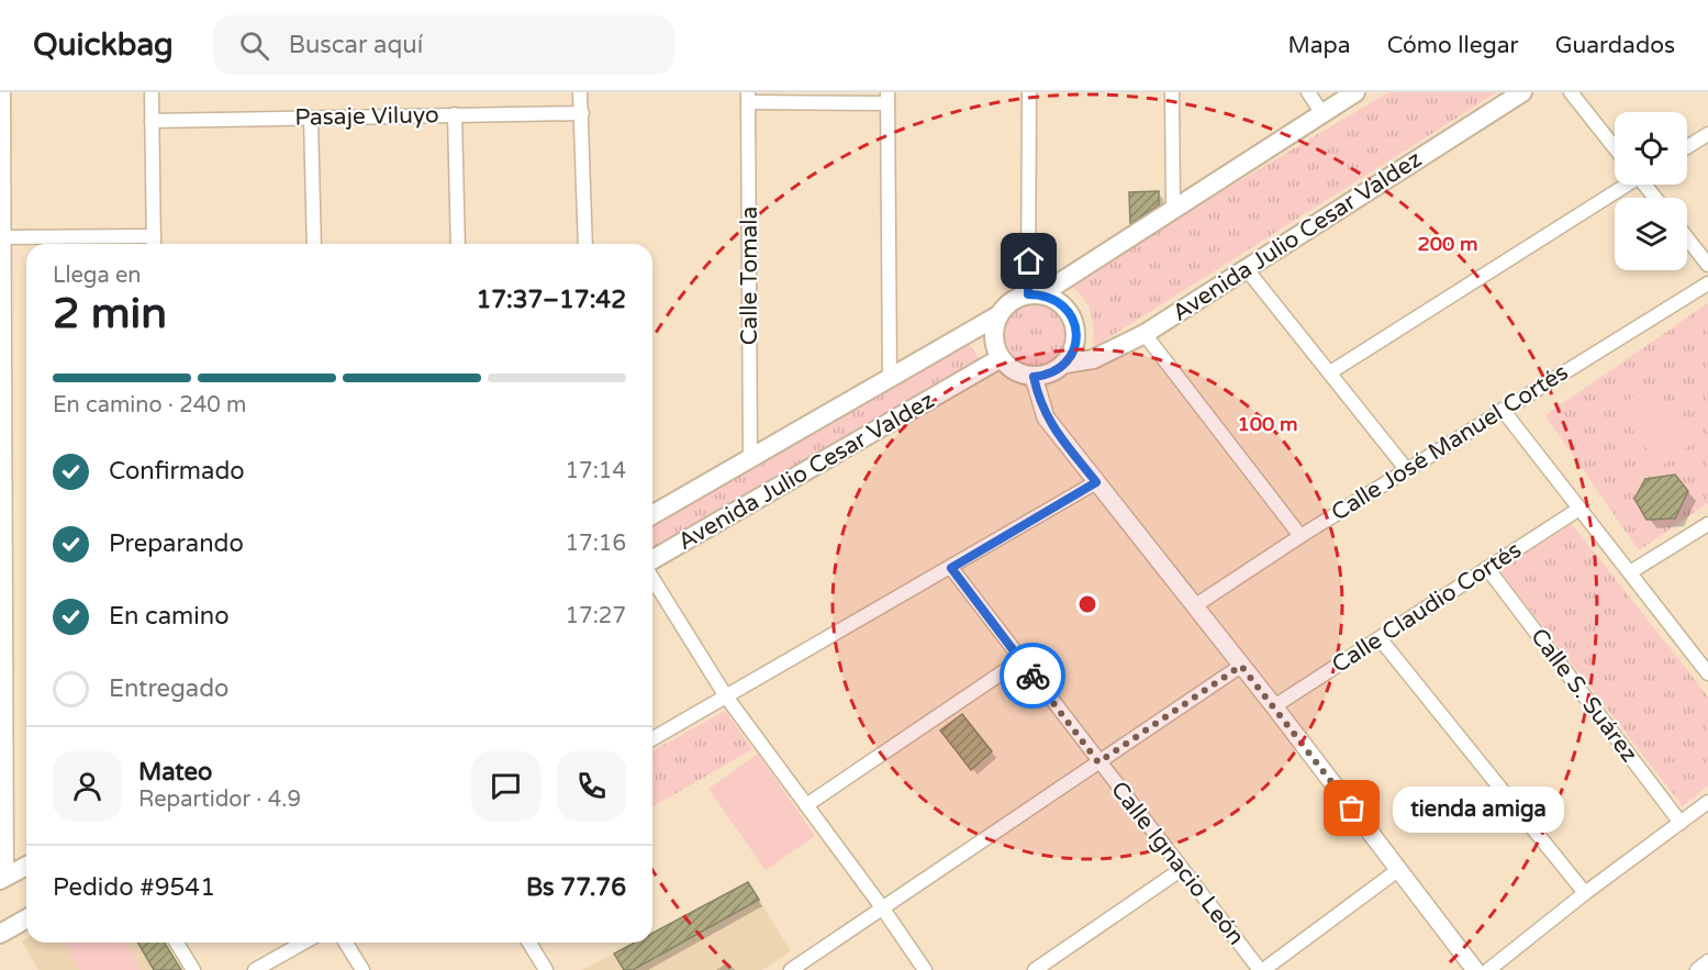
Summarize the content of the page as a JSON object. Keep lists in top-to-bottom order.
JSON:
{
  "streets": {
    "main road": ["Avenida Julio Cesar Valdez"],
    "street": [
      "Pasaje Viluyo",
      "Calle Tomala",
      "Calle José Manuel Cortés",
      "Calle Claudio Cortés",
      "Calle S. Suárez",
      "Calle Ignacio León"
    ]
  },
  "crossings": [
    ["Avenida Julio Cesar Valdez", "Calle Tomala"],
    ["Calle Claudio Cortés", "Calle S. Suárez"]
  ],
  "places": ["tienda amiga"],
  "page": {
    "header": "Quickbag",
    "search": "Buscar aquí",
    "nav": ["Mapa", "Cómo llegar", "Guardados"],
    "heading": ["2 min", "Llega en", "17:37–17:42"],
    "panel": [
      "Mateo",
      "Repartidor · 4.9",
      "Pedido #9541",
      "Bs 77.76"
    ],
    "bar": "En camino · 240 m",
    "list": [
      ["Confirmado", "17:14"],
      ["Preparando", "17:16"],
      ["En camino", "17:27"],
      "Entregado"
    ],
    "bubble": "tienda amiga"
  },
  "rings": ["200 m", "100 m"]
}
